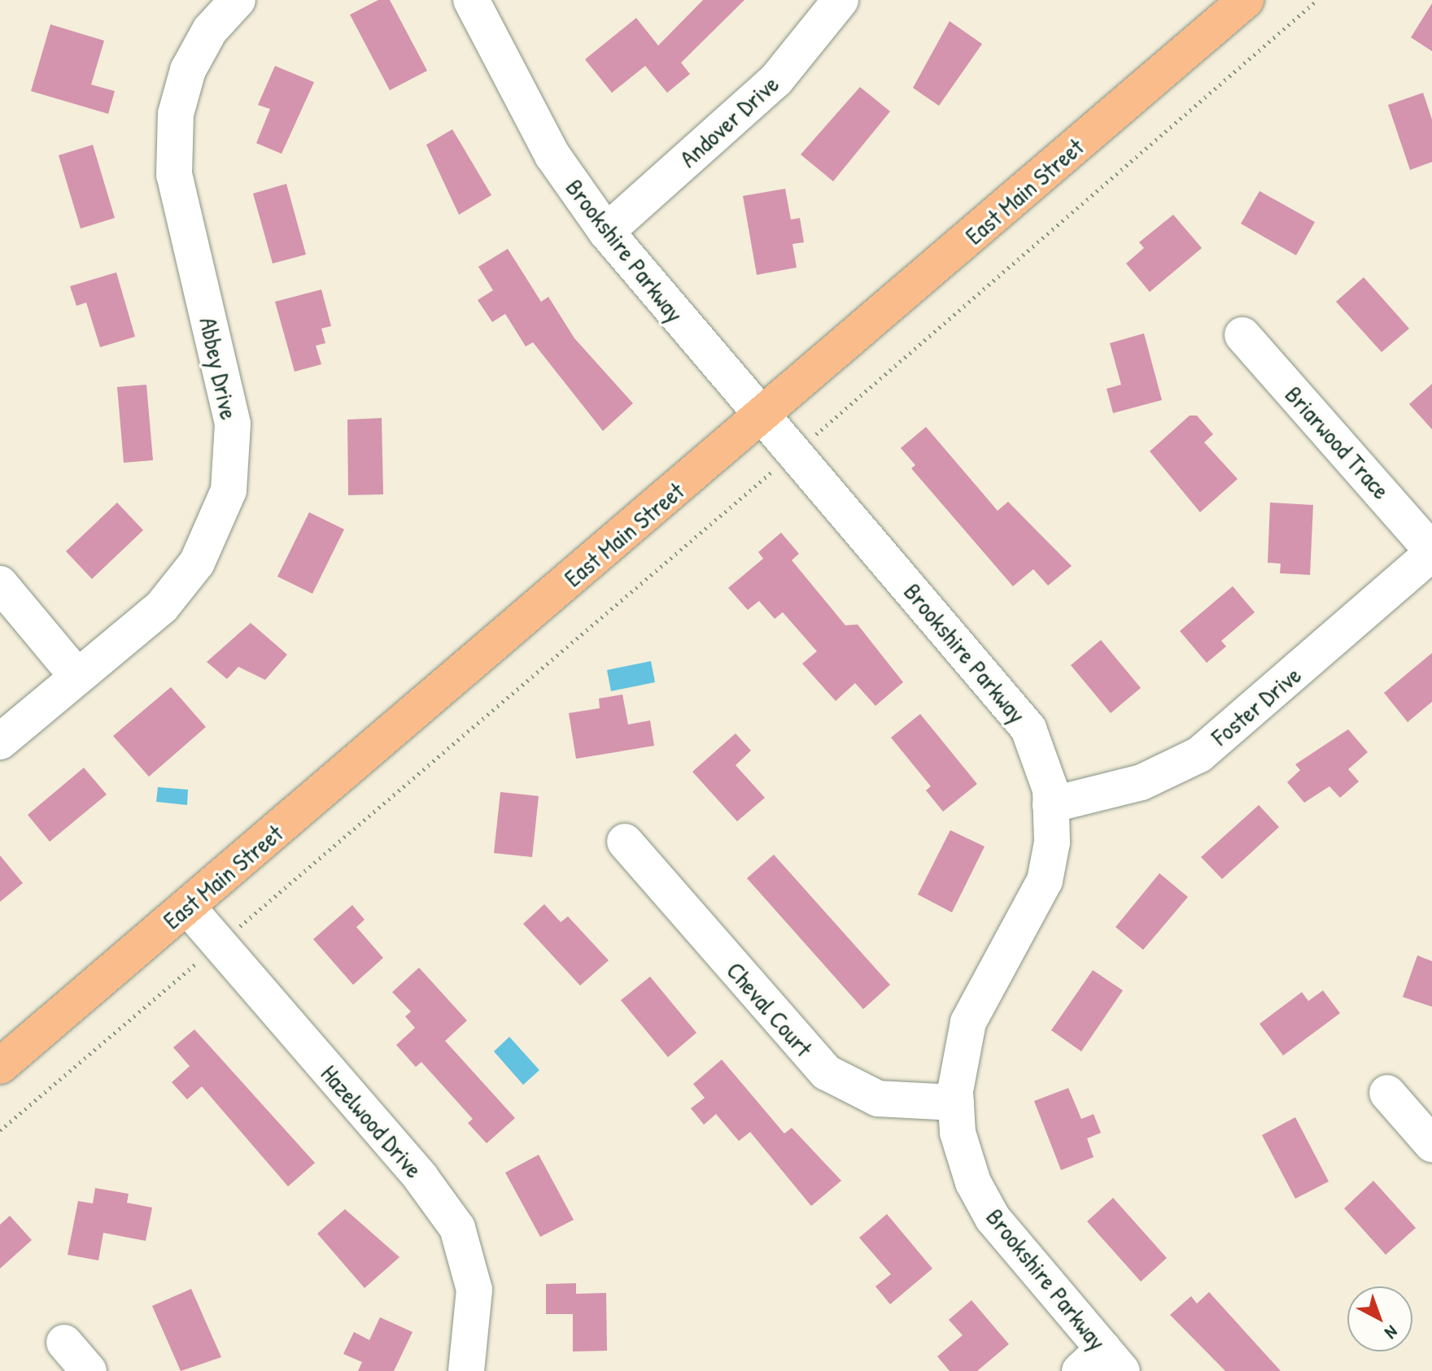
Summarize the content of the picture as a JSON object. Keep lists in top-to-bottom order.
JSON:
{
  "streets": {
    "main road": ["East Main Street"],
    "street": [
      "Andover Drive",
      "Brookshire Parkway",
      "Abbey Drive",
      "Briarwood Trace",
      "Foster Drive",
      "Cheval Court",
      "Hazelwood Drive"
    ]
  },
  "crossings": [
    ["Andover Drive", "Brookshire Parkway"],
    ["East Main Street", "Brookshire Parkway"],
    ["East Main Street", "Hazelwood Drive"],
    ["Brookshire Parkway", "Foster Drive"],
    ["Brookshire Parkway", "Cheval Court"],
    ["Briarwood Trace", "Foster Drive"]
  ],
  "north": "bottom right"
}
